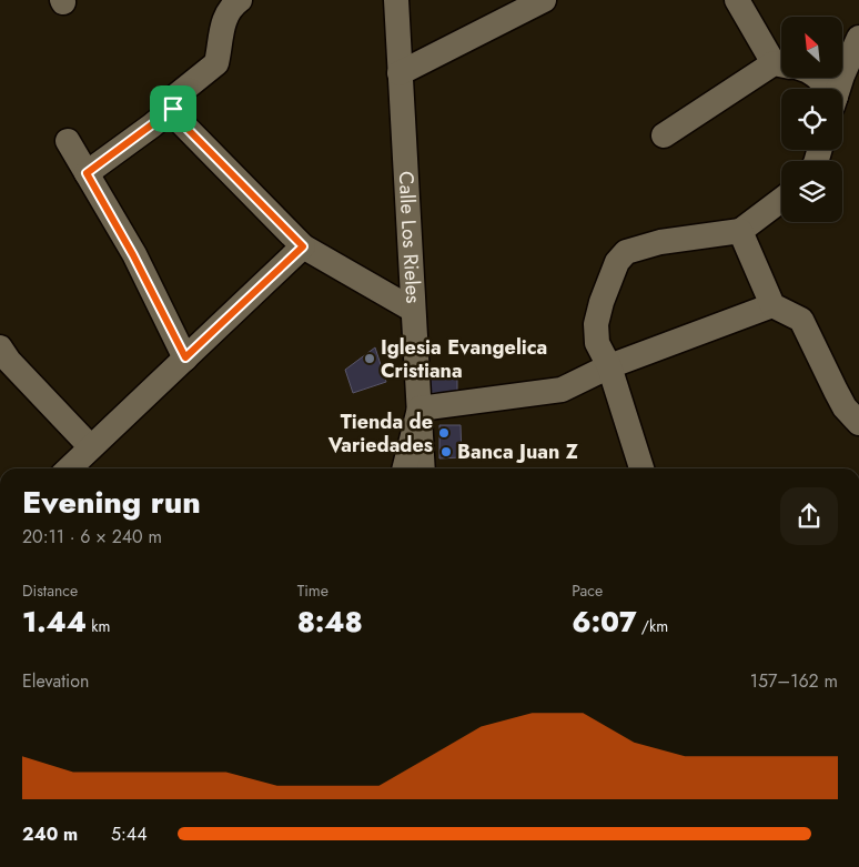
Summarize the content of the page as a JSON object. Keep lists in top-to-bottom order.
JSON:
{
  "streets": {
    "street": ["Calle Los Rieles"]
  },
  "places": ["Iglesia Evangelica Cristiana", "Tienda de Variedades", "Banca Juan Z"],
  "north": "top left",
  "page": {
    "heading": ["Evening run", "20:11 · 6 × 240 m"],
    "stats": [
      ["Distance", "1.44 km"],
      ["Time", "8:48"],
      ["Pace", "6:07 /km"]
    ],
    "chart": ["Elevation", "157–162 m"],
    "list": [
      {
        "name": "240 m",
        "note": "5:44"
      }
    ]
  }
}
